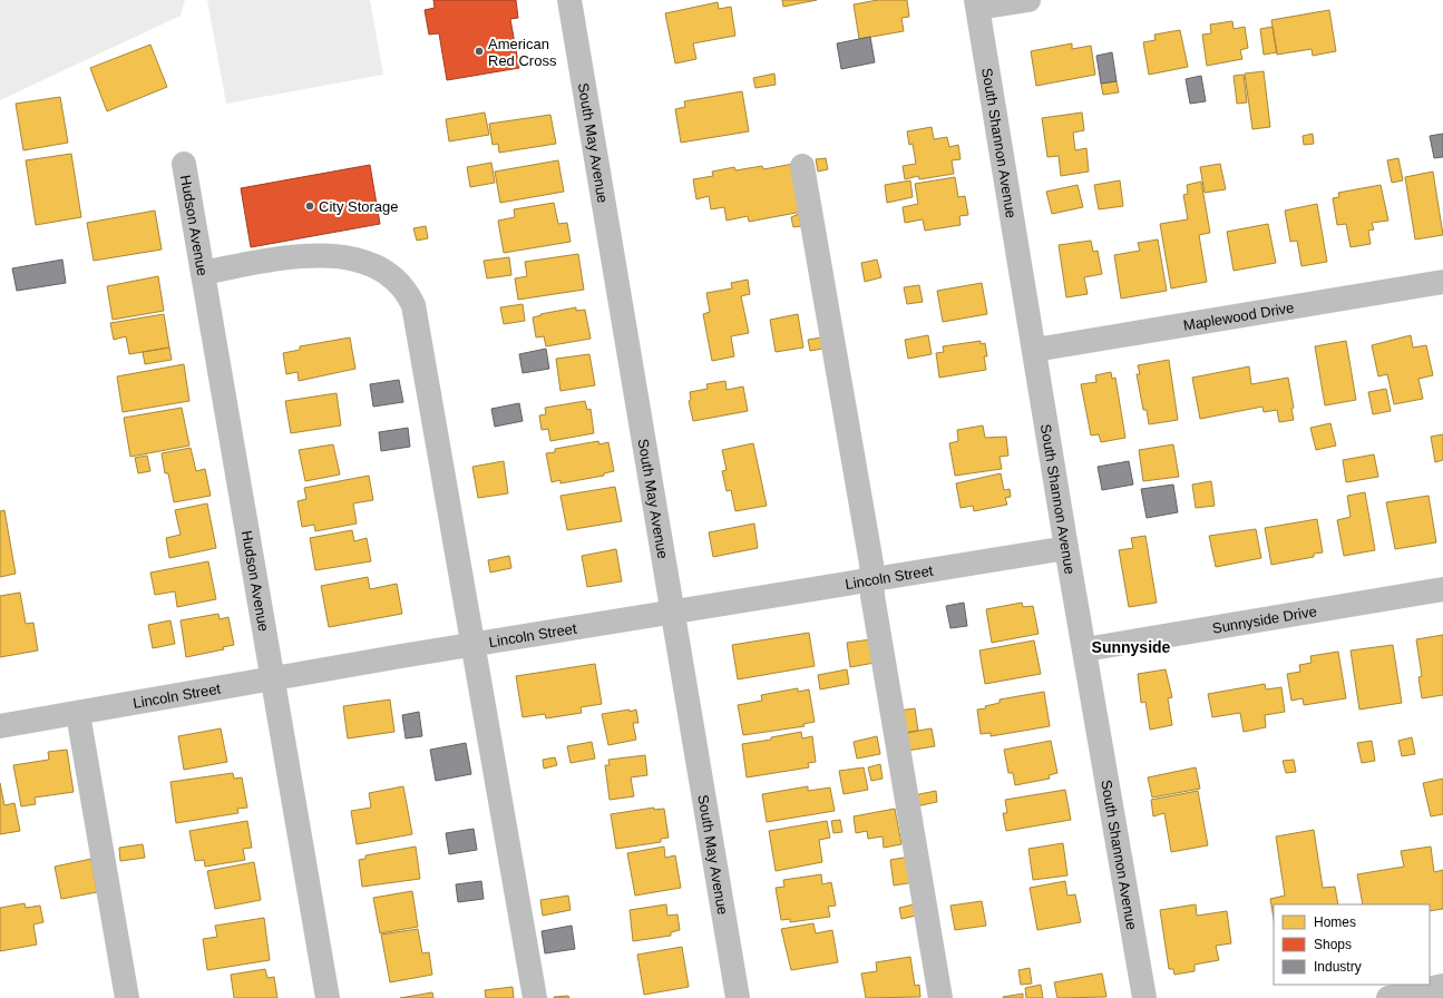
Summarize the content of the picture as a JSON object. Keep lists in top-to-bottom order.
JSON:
{
  "streets": {
    "street": [
      "South May Avenue",
      "South Shannon Avenue",
      "Hudson Avenue",
      "Maplewood Drive",
      "Lincoln Street",
      "Sunnyside Drive"
    ]
  },
  "crossings": [
    ["South May Avenue", "Lincoln Street"],
    ["South Shannon Avenue", "Maplewood Drive"],
    ["South Shannon Avenue", "Lincoln Street"],
    ["South Shannon Avenue", "Sunnyside Drive"],
    ["Hudson Avenue", "Lincoln Street"]
  ],
  "districts": ["Sunnyside"],
  "places": ["American Red Cross", "City Storage"],
  "legend": ["Homes", "Shops", "Industry"]
}
